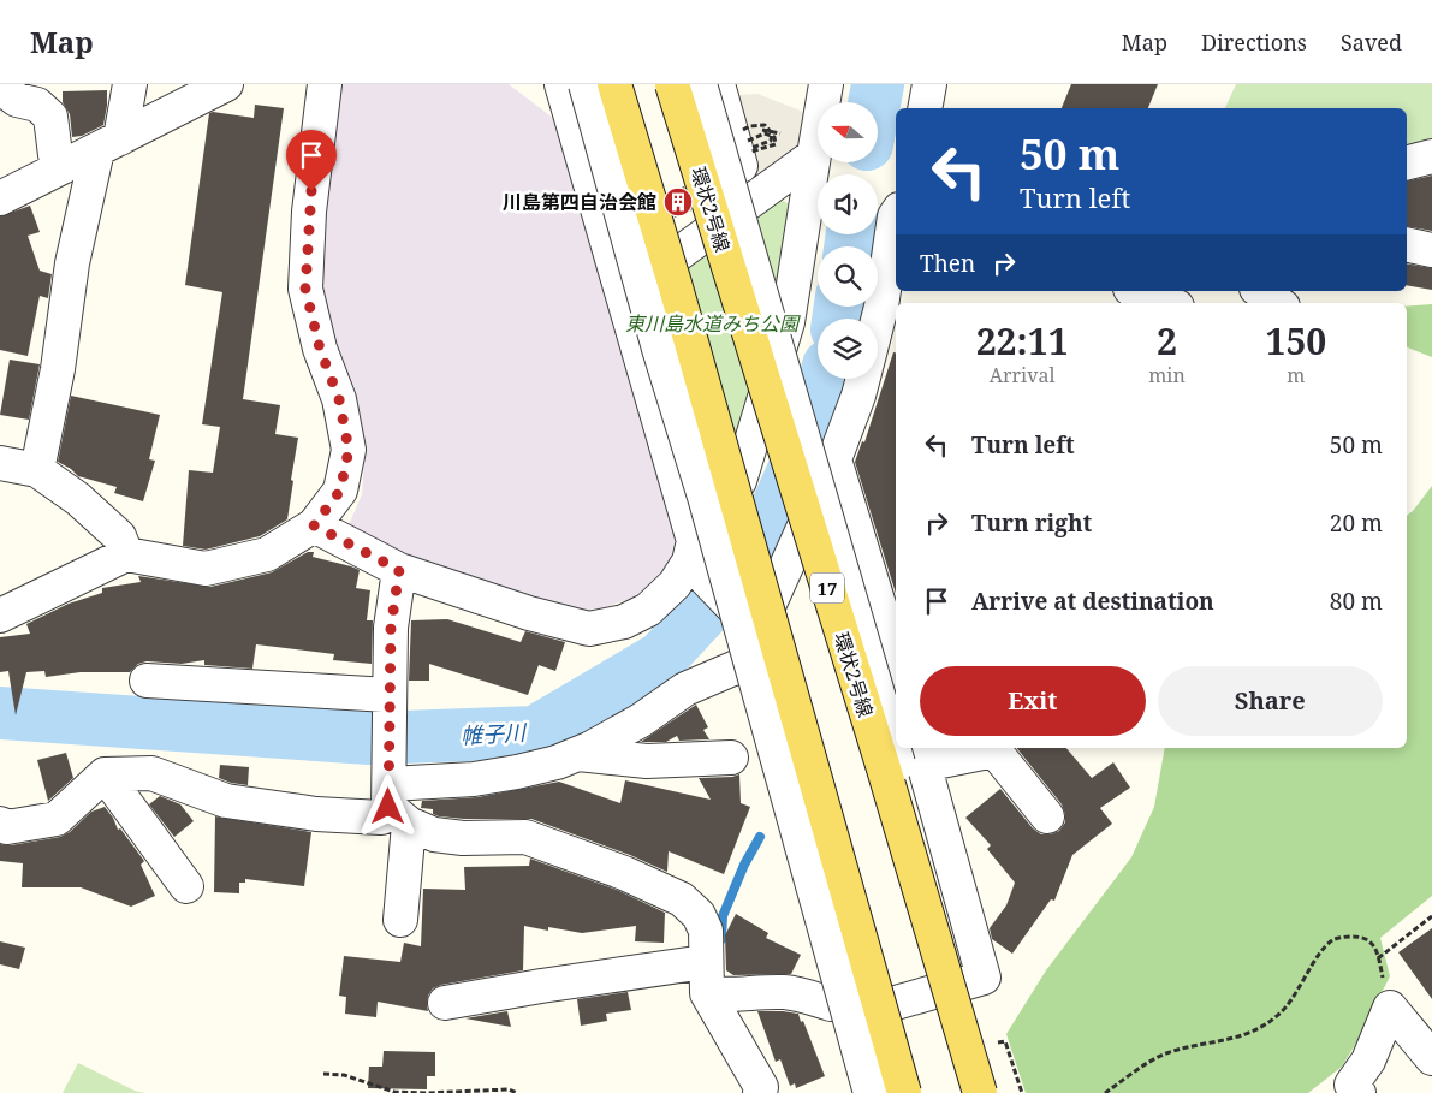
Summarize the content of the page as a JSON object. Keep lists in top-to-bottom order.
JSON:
{
  "streets": {
    "main road": ["環状2号線", "17"]
  },
  "water": ["帷子川"],
  "parks": ["東川島水道みち公園"],
  "places": {
    "building": ["川島第四自治会館"]
  },
  "north": "left",
  "page": {
    "header": "Map",
    "nav": ["Map", "Directions", "Saved"],
    "turn": ["50 m", "Turn left"],
    "then": "Then",
    "eta": [
      "22:11",
      "Arrival",
      "2",
      "min",
      "150",
      "m"
    ],
    "list": [
      {
        "name": "Turn left",
        "value": "50 m"
      },
      {
        "name": "Turn right",
        "value": "20 m"
      },
      {
        "name": "Arrive at destination",
        "value": "80 m"
      }
    ],
    "buttons": ["Exit", "Share"]
  }
}
